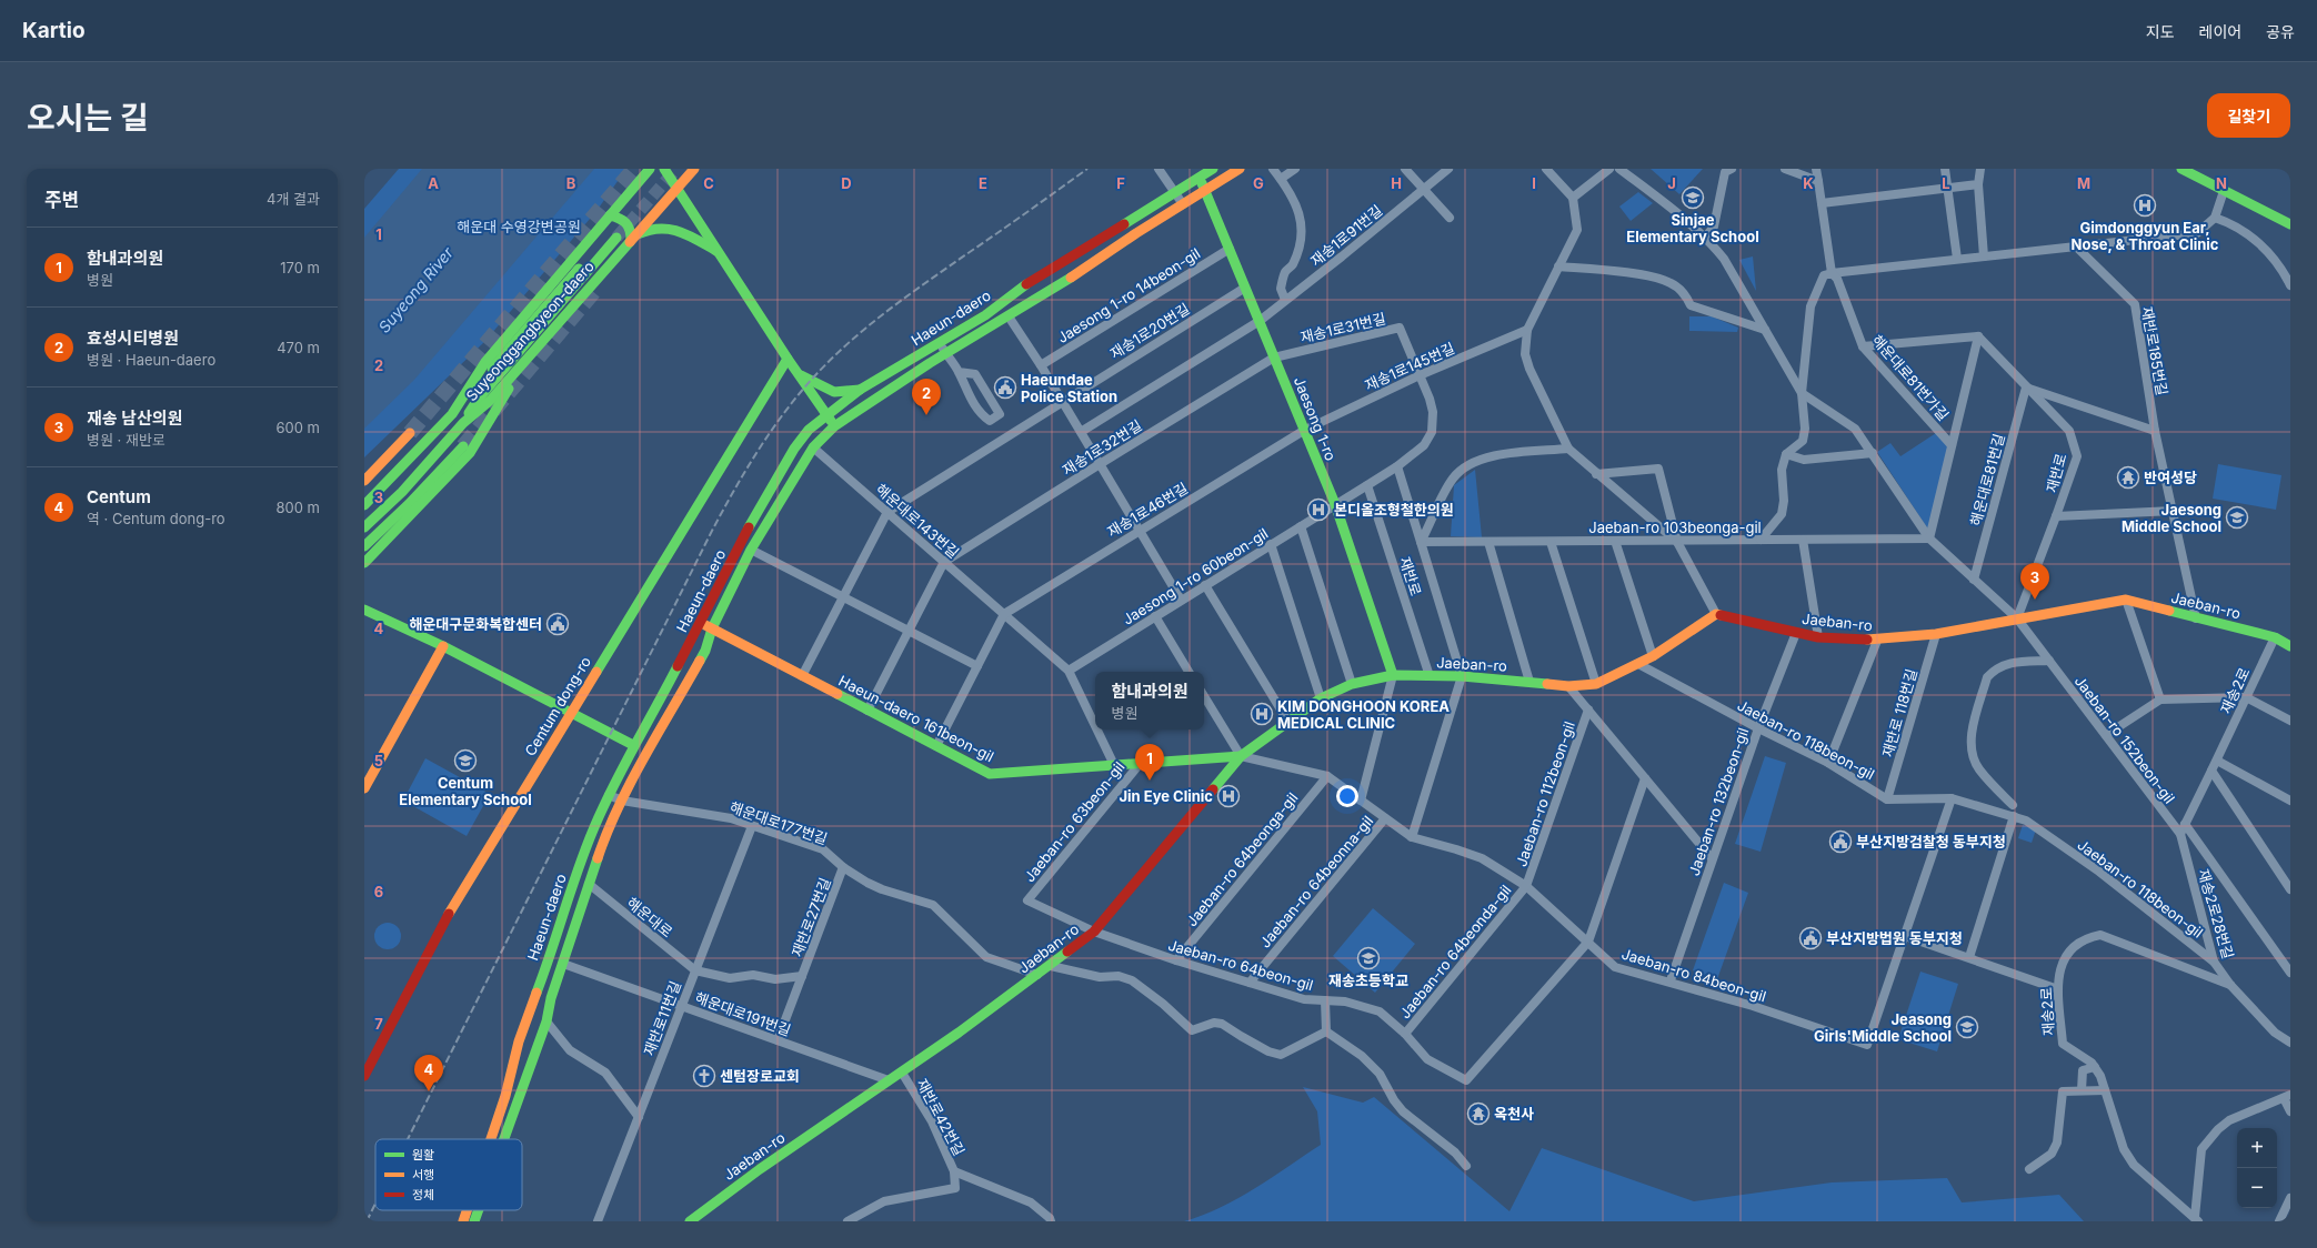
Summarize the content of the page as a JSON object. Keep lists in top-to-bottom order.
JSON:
{
  "streets": {
    "main road": [
      "Haeun-daero",
      "Suyeonggangbyeon-daero",
      "Jaesong 1-ro",
      "Jaeban-ro",
      "Centum dong-ro",
      "Haeun-daero 161beon-gil"
    ],
    "street": [
      "재송1로91번길",
      "Jaesong 1-ro 14beon-gil",
      "재송1로31번길",
      "재송1로20번길",
      "재반로185번길",
      "재송1로145번길",
      "해운대로81번가길",
      "재송1로32번길",
      "재반로",
      "해운대로81번길",
      "재송1로46번길",
      "해운대로143번길",
      "Jaeban-ro 103beonga-gil",
      "Jaesong 1-ro 60beon-gil",
      "재송2로",
      "재반로 118번길",
      "Jaeban-ro 118beon-gil",
      "Jaeban-ro 152beon-gil",
      "Jaeban-ro 112beon-gil",
      "Jaeban-ro 132beon-gil",
      "Jaeban-ro 63beon-gil",
      "해운대로177번길",
      "Jaeban-ro 64beonga-gil",
      "Jaeban-ro 64beonna-gil",
      "재송2로28번길",
      "해운대로",
      "재반로27번길",
      "Jaeban-ro 64beonda-gil",
      "Jaeban-ro 64beon-gil",
      "Jaeban-ro 84beon-gil",
      "해운대로191번길",
      "재반로11번길",
      "재반로42번길"
    ]
  },
  "crossings": [
    ["재송1로91번길", "Jaesong 1-ro"],
    ["Jaesong 1-ro 14beon-gil", "Jaesong 1-ro"],
    ["Haeun-daero", "Jaesong 1-ro"],
    ["Haeun-daero", "해운대로143번길"],
    ["Haeun-daero", "Haeun-daero 161beon-gil"],
    ["Haeun-daero", "해운대로177번길"],
    ["Haeun-daero", "해운대로"],
    ["Haeun-daero", "해운대로191번길"],
    ["재송1로31번길", "재송1로145번길"],
    ["재송1로31번길", "Jaesong 1-ro"],
    ["재송1로31번길", "재송1로32번길"],
    ["재송1로31번길", "재반로"],
    ["재송1로31번길", "Jaesong 1-ro 60beon-gil"],
    ["재송1로20번길", "Jaesong 1-ro"],
    ["재송1로20번길", "해운대로143번길"],
    ["재반로185번길", "Jaeban-ro"],
    ["재송1로145번길", "Jaesong 1-ro"],
    ["재송1로145번길", "재송1로46번길"],
    ["Jaesong 1-ro", "재송1로32번길"],
    ["Jaesong 1-ro", "재송1로46번길"],
    ["Jaesong 1-ro", "Jaesong 1-ro 60beon-gil"],
    ["Jaesong 1-ro", "Jaeban-ro"],
    ["재송1로32번길", "해운대로143번길"],
    ["재반로", "해운대로81번길"],
    ["재반로", "Jaeban-ro"],
    ["재반로", "Jaeban-ro 152beon-gil"],
    ["해운대로81번길", "Jaeban-ro 152beon-gil"],
    ["재송1로46번길", "해운대로143번길"],
    ["해운대로143번길", "Jaesong 1-ro 60beon-gil"],
    ["해운대로143번길", "Haeun-daero 161beon-gil"],
    ["Jaeban-ro 103beonga-gil", "Jaeban-ro 152beon-gil"],
    ["Jaeban-ro", "재송2로"],
    ["Jaeban-ro", "재반로 118번길"],
    ["Jaeban-ro", "Haeun-daero 161beon-gil"],
    ["Jaeban-ro", "Jaeban-ro 118beon-gil"],
    ["Jaeban-ro", "Jaeban-ro 152beon-gil"],
    ["Jaeban-ro", "Jaeban-ro 112beon-gil"],
    ["Jaeban-ro", "Jaeban-ro 132beon-gil"],
    ["Jaeban-ro", "Jaeban-ro 63beon-gil"],
    ["Jaeban-ro", "해운대로177번길"],
    ["Jaeban-ro", "Jaeban-ro 64beon-gil"],
    ["Jaeban-ro", "Jaeban-ro 84beon-gil"],
    ["Jaeban-ro", "해운대로191번길"],
    ["Jaeban-ro", "재반로42번길"],
    ["재송2로", "재송2로28번길"],
    ["재반로 118번길", "Jaeban-ro 118beon-gil"],
    ["Haeun-daero 161beon-gil", "Jaeban-ro 63beon-gil"],
    ["Haeun-daero 161beon-gil", "Jaeban-ro 84beon-gil"],
    ["Jaeban-ro 118beon-gil", "Jaeban-ro 132beon-gil"],
    ["Jaeban-ro 118beon-gil", "재송2로28번길"],
    ["Jaeban-ro 152beon-gil", "재송2로28번길"],
    ["Jaeban-ro 112beon-gil", "Jaeban-ro 132beon-gil"],
    ["Jaeban-ro 112beon-gil", "Jaeban-ro 64beonda-gil"],
    ["Jaeban-ro 112beon-gil", "Jaeban-ro 84beon-gil"],
    ["Jaeban-ro 132beon-gil", "Jaeban-ro 84beon-gil"],
    ["Jaeban-ro 63beon-gil", "Jaeban-ro 64beon-gil"],
    ["해운대로177번길", "재반로27번길"],
    ["해운대로177번길", "재반로11번길"],
    ["Jaeban-ro 64beonga-gil", "Jaeban-ro 64beon-gil"],
    ["Jaeban-ro 64beonga-gil", "Jaeban-ro 84beon-gil"],
    ["Jaeban-ro 64beonna-gil", "Jaeban-ro 64beon-gil"],
    ["Jaeban-ro 64beonna-gil", "Jaeban-ro 84beon-gil"],
    ["해운대로", "재반로27번길"],
    ["해운대로", "재반로11번길"],
    ["재반로27번길", "해운대로191번길"],
    ["재반로27번길", "재반로11번길"],
    ["Jaeban-ro 64beonda-gil", "Jaeban-ro 64beon-gil"],
    ["Jaeban-ro 64beonda-gil", "Jaeban-ro 84beon-gil"],
    ["Jaeban-ro 64beon-gil", "Jaeban-ro 84beon-gil"],
    ["해운대로191번길", "재반로11번길"]
  ],
  "water": ["Suyeong River"],
  "parks": ["해운대 수영강변공원"],
  "places": {
    "school or university": [
      "Sinjae Elementary School",
      "Jaesong Middle School",
      "Centum Elementary School",
      "재송초등학교",
      "Jeasong Girls'Middle School"
    ],
    "hospital": [
      "Gimdonggyun Ear, Nose, & Throat Clinic",
      "본디올조형철한의원",
      "KIM DONGHOON KOREA MEDICAL CLINIC",
      "Jin Eye Clinic"
    ],
    "public building": [
      "Haeundae Police Station",
      "해운대구문화복합센터",
      "부산지방검찰청 동부지청",
      "부산지방법원 동부지청"
    ],
    "temple": ["반여성당", "옥천사"],
    "church": ["센텀장로교회"]
  },
  "legend": ["원활", "서행", "정체"],
  "page": {
    "header": "Kartio",
    "nav": ["지도", "레이어", "공유"],
    "title": "오시는 길",
    "buttons": "길찾기",
    "heading": ["주변", "4개 결과"],
    "list": [
      {
        "mark": "1",
        "name": "함내과의원",
        "note": "병원",
        "value": "170 m"
      },
      {
        "mark": "2",
        "name": "효성시티병원",
        "note": "병원 · Haeun-daero",
        "value": "470 m"
      },
      {
        "mark": "3",
        "name": "재송 남산의원",
        "note": "병원 · 재반로",
        "value": "600 m"
      },
      {
        "mark": "4",
        "name": "Centum",
        "note": "역 · Centum dong-ro",
        "value": "800 m"
      }
    ],
    "pins": [
      "2",
      "3",
      "1",
      "4"
    ],
    "popup": ["함내과의원", "병원"],
    "map_buttons": ["+", "−"]
  },
  "grid": {
    "columns": [
      "A",
      "B",
      "C",
      "D",
      "E",
      "F",
      "G",
      "H",
      "I",
      "J",
      "K",
      "L",
      "M",
      "N"
    ],
    "rows": [
      "1",
      "2",
      "3",
      "4",
      "5",
      "6",
      "7"
    ]
  }
}
